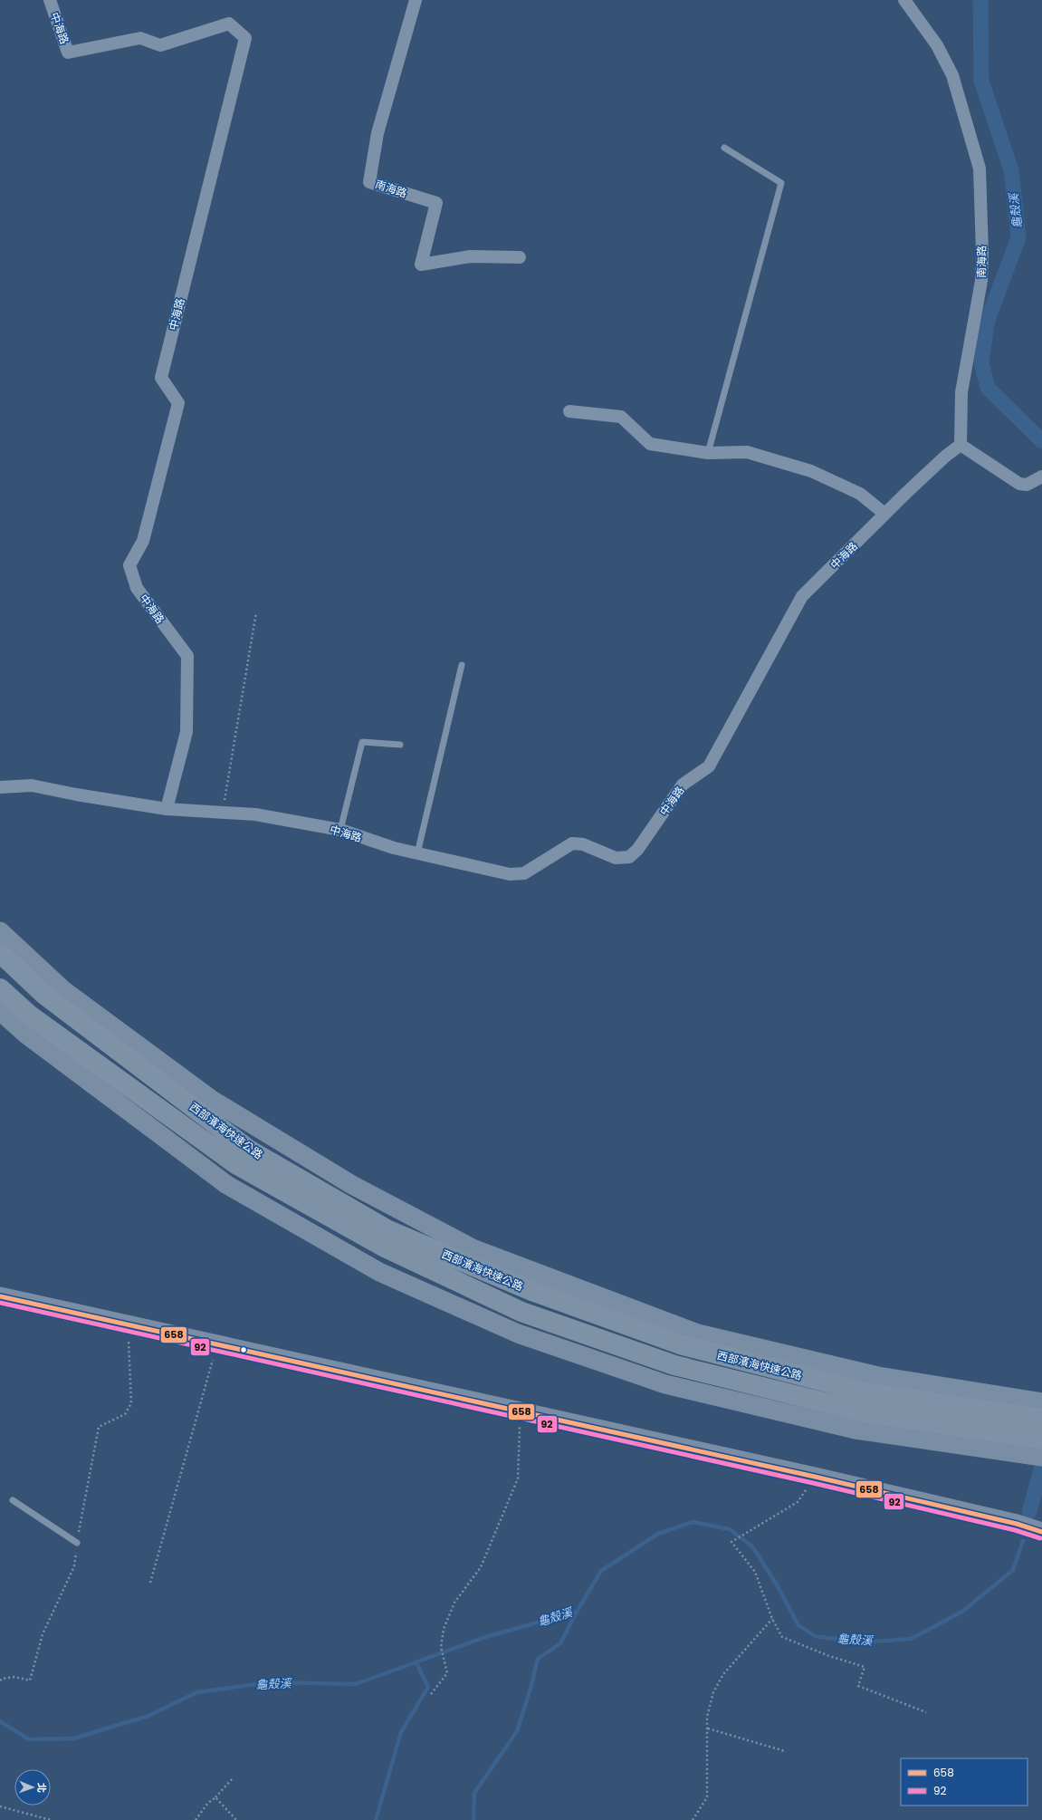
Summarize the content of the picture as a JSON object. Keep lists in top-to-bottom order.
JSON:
{
  "streets": {
    "highway": ["西部濱海快速公路"],
    "street": ["中海路", "南海路"]
  },
  "crossings": [
    ["中海路", "南海路"]
  ],
  "water": ["龜殼溪"],
  "lines": ["transit line 658", "transit line 92"],
  "legend": ["658", "92"],
  "north": "right"
}
